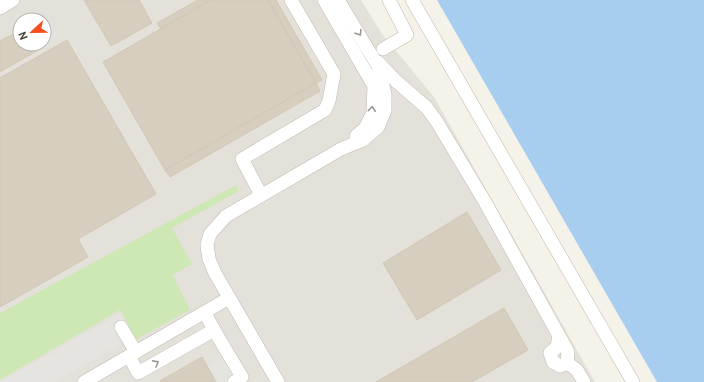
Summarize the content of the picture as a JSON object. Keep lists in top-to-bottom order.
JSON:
{
  "north": "left"
}
